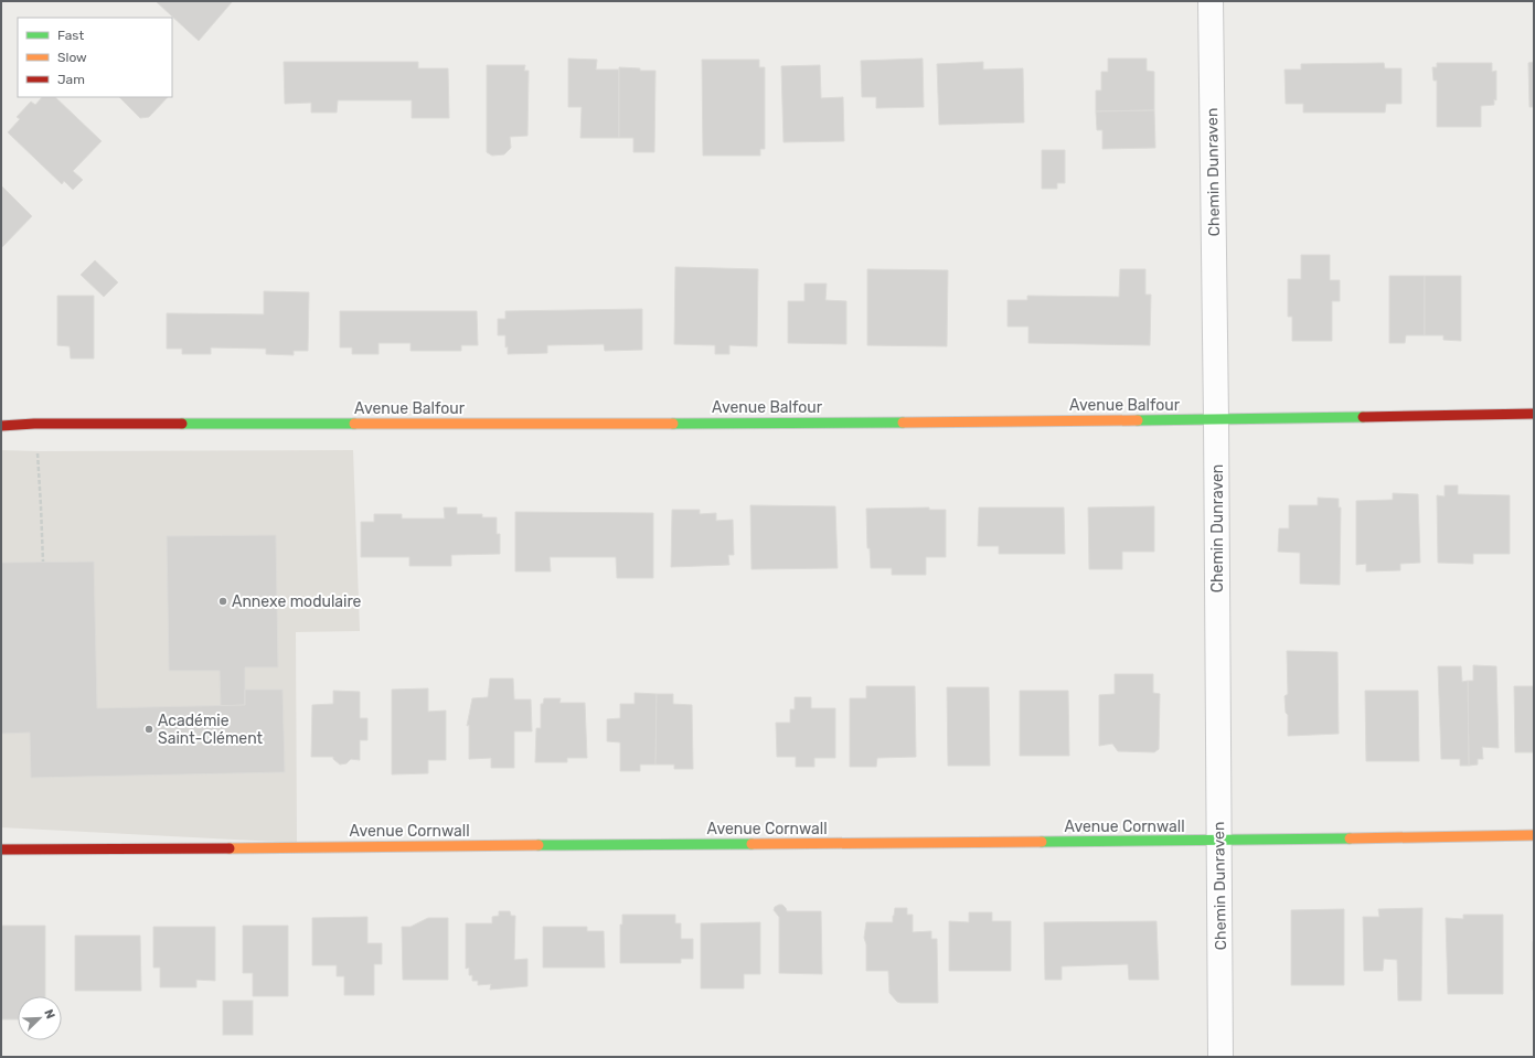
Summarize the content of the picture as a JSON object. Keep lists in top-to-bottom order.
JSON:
{
  "streets": {
    "street": ["Chemin Dunraven", "Avenue Balfour", "Avenue Cornwall"]
  },
  "crossings": [
    ["Chemin Dunraven", "Avenue Balfour"],
    ["Chemin Dunraven", "Avenue Cornwall"]
  ],
  "places": ["Annexe modulaire", "Académie Saint-Clément"],
  "legend": ["Fast", "Slow", "Jam"],
  "north": "top right"
}
